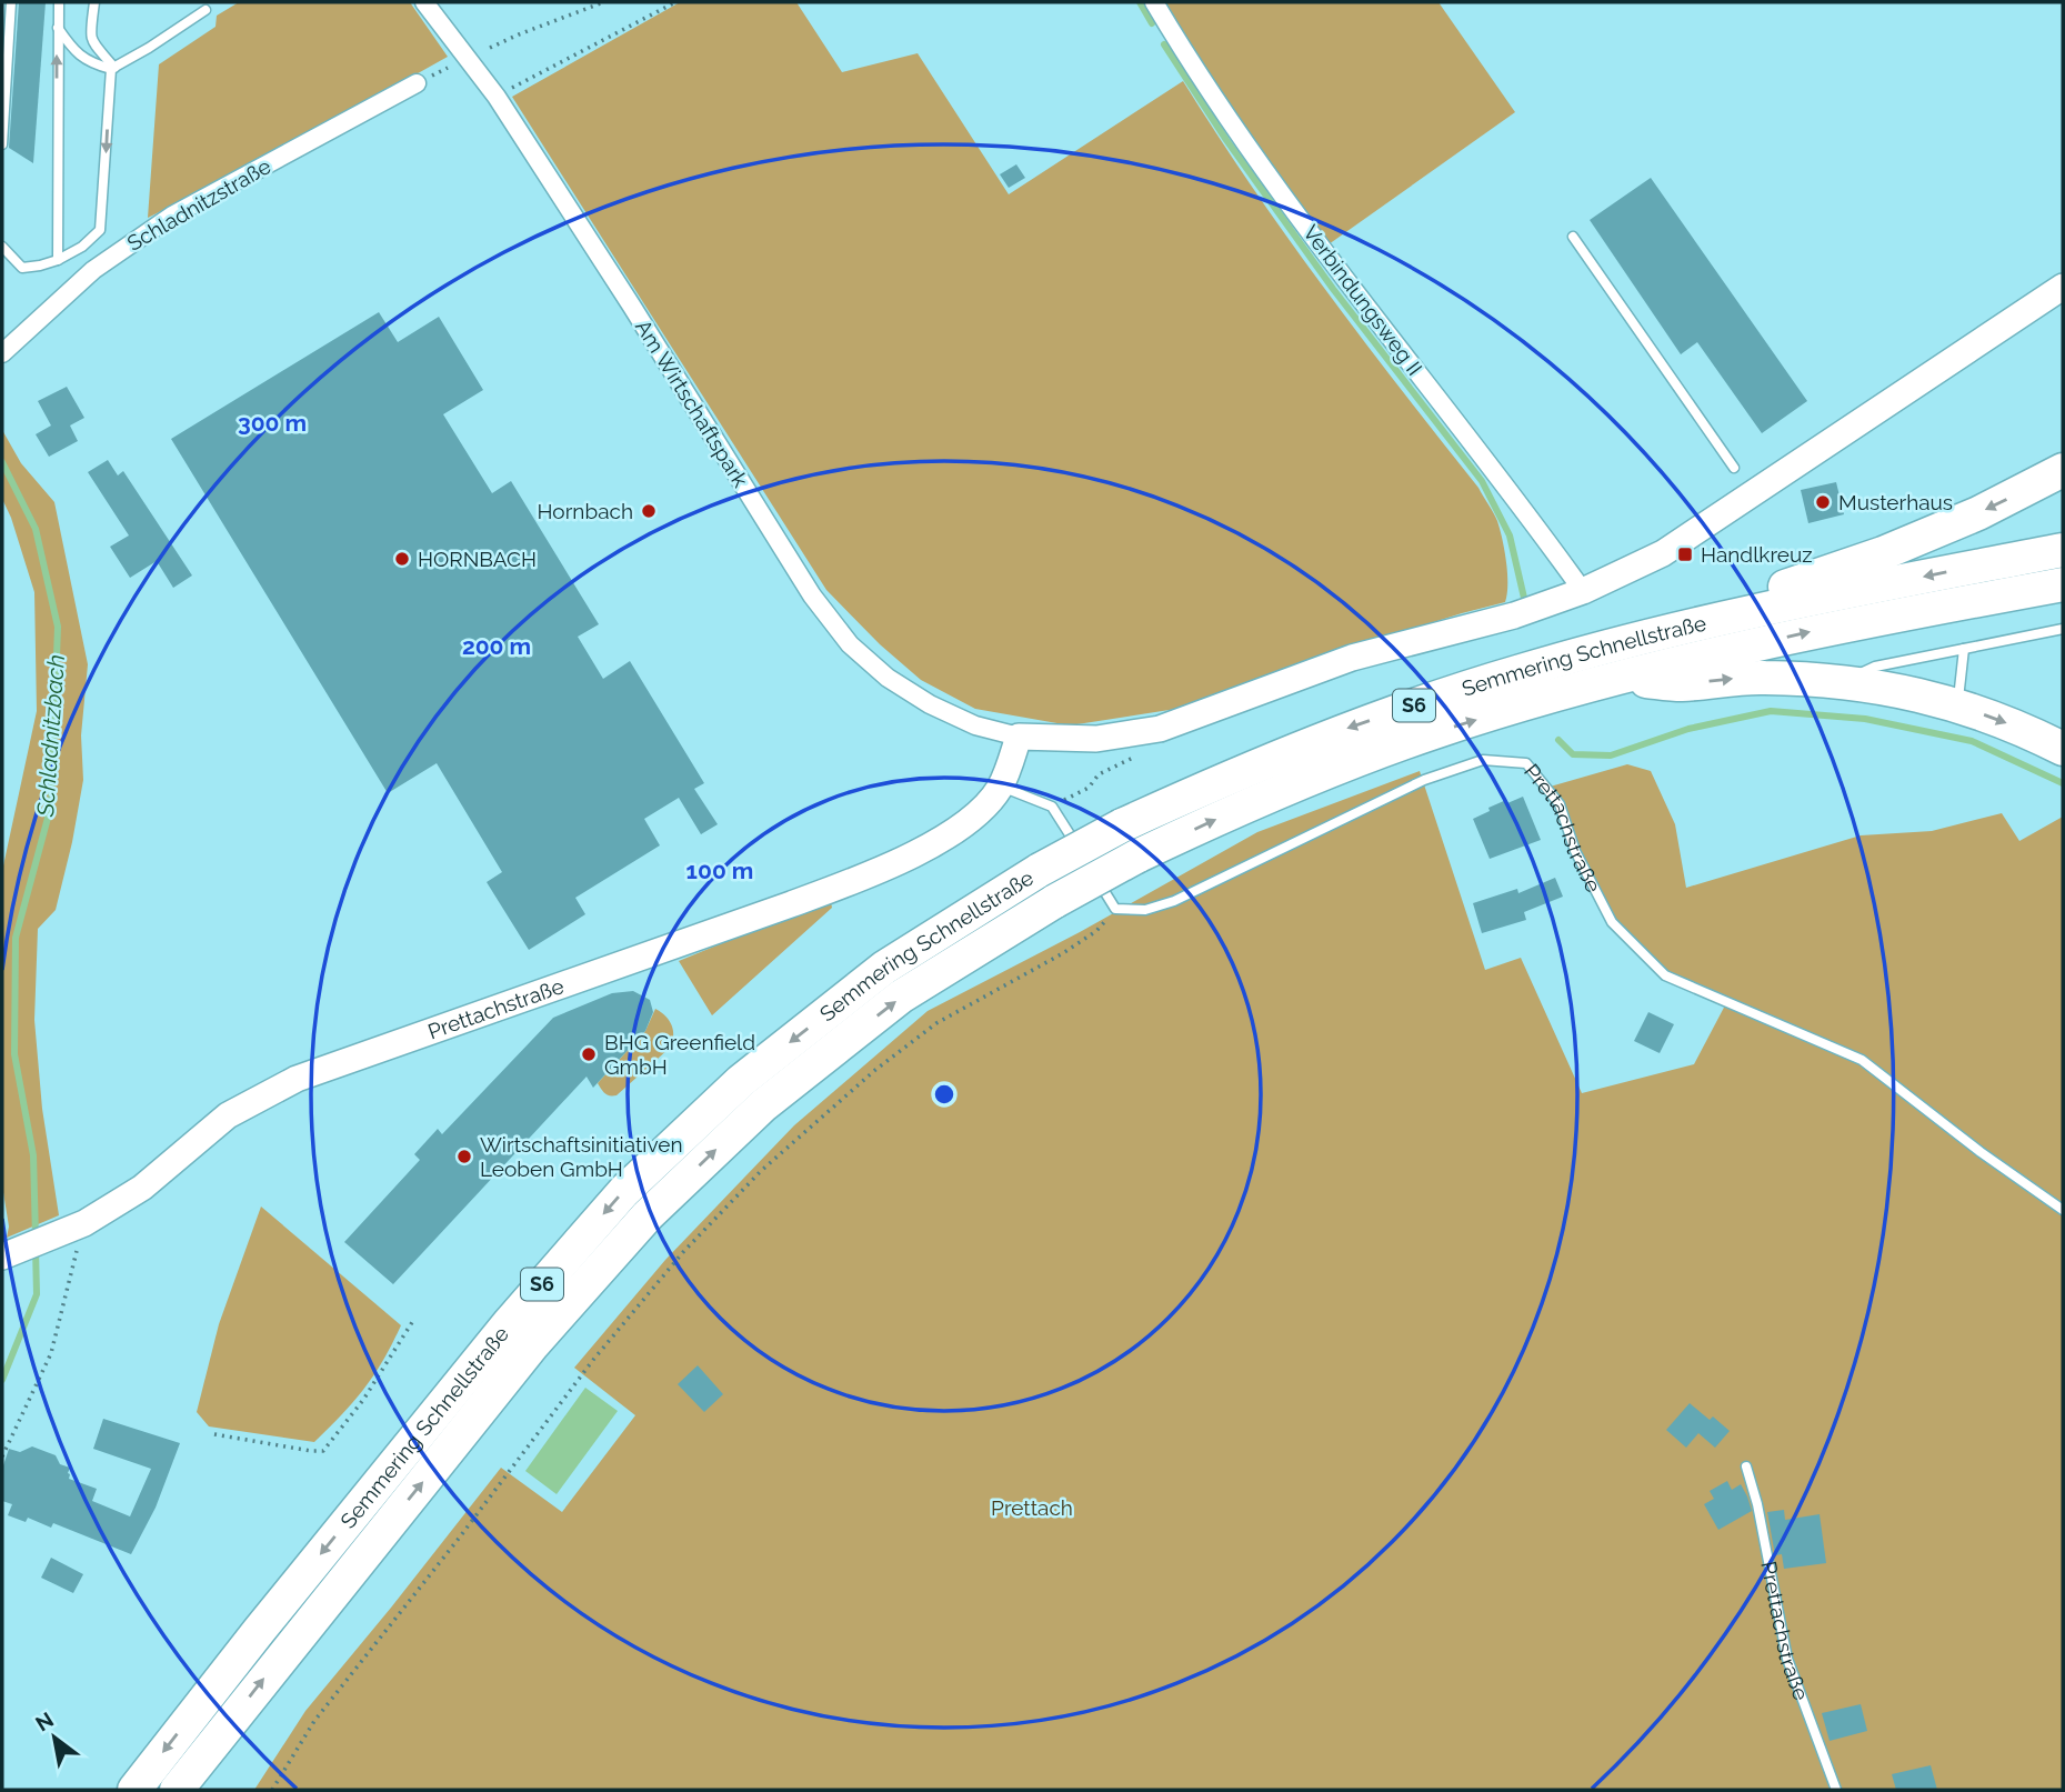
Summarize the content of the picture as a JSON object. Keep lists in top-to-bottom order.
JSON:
{
  "streets": {
    "highway": ["Semmering Schnellstraße", "S6"],
    "street": [
      "Schladnitzstraße",
      "Verbindungsweg II",
      "Am Wirtschaftspark",
      "Prettachstraße"
    ]
  },
  "crossings": [
    ["Am Wirtschaftspark", "Prettachstraße"]
  ],
  "water": ["Schladnitzbach"],
  "parks": ["Prettach"],
  "places": {
    "other": [
      "Musterhaus",
      "Hornbach",
      "HORNBACH",
      "BHG Greenfield GmbH",
      "Wirtschaftsinitiativen Leoben GmbH"
    ],
    "transit": ["Handlkreuz"]
  },
  "north": "top left",
  "rings": ["300 m", "200 m", "100 m"]
}
